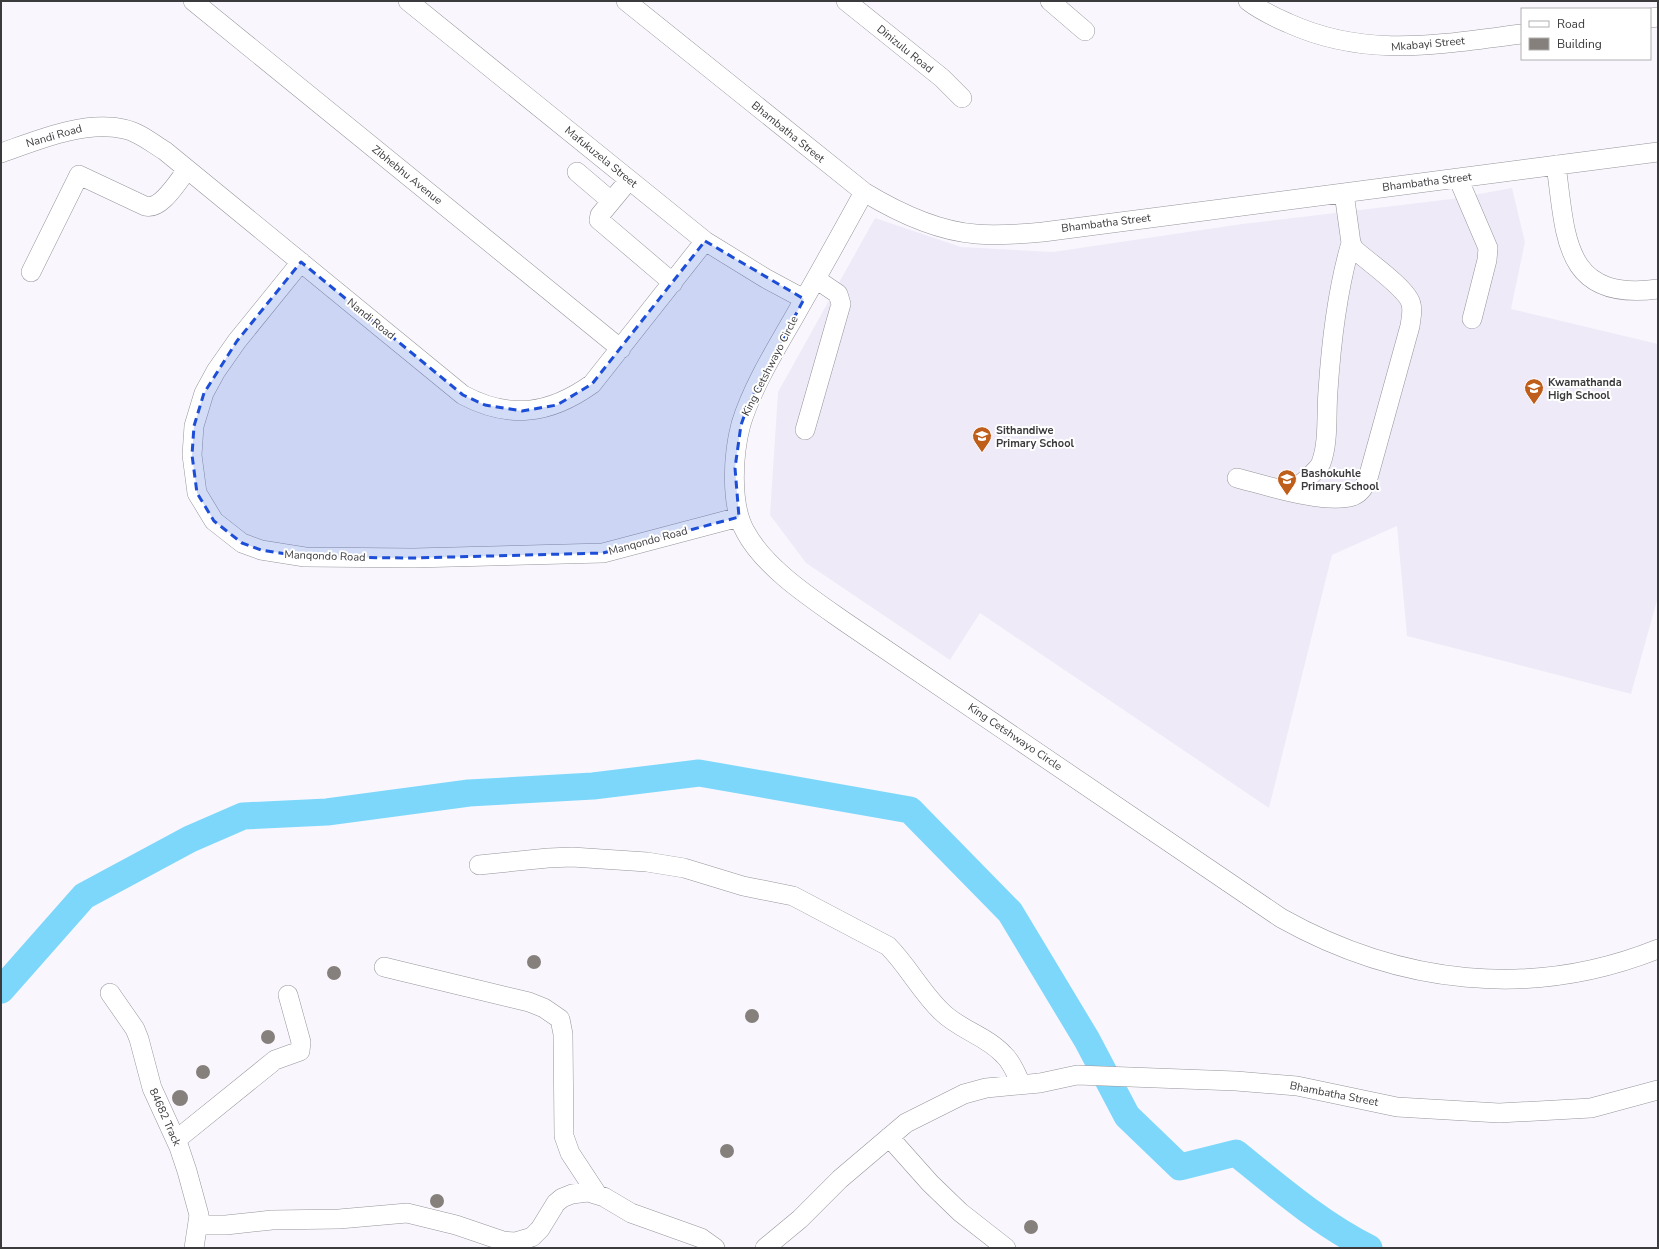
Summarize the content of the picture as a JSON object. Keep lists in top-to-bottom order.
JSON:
{
  "streets": {
    "street": [
      "Mkabayi Street",
      "Dinizulu Road",
      "Bhambatha Street",
      "Nandi Road",
      "Mafukuzela Street",
      "Zibhebhu Avenue",
      "King Cetshwayo Circle",
      "Manqondo Road",
      "84682 Track"
    ]
  },
  "crossings": [
    ["Bhambatha Street", "King Cetshwayo Circle"],
    ["Nandi Road", "Mafukuzela Street"],
    ["Nandi Road", "Zibhebhu Avenue"],
    ["Nandi Road", "Manqondo Road"],
    ["Mafukuzela Street", "King Cetshwayo Circle"],
    ["King Cetshwayo Circle", "Manqondo Road"]
  ],
  "places": {
    "school or university": ["Kwamathanda High School", "Sithandiwe Primary School", "Bashokuhle Primary School"]
  },
  "legend": ["Road", "Building"]
}
